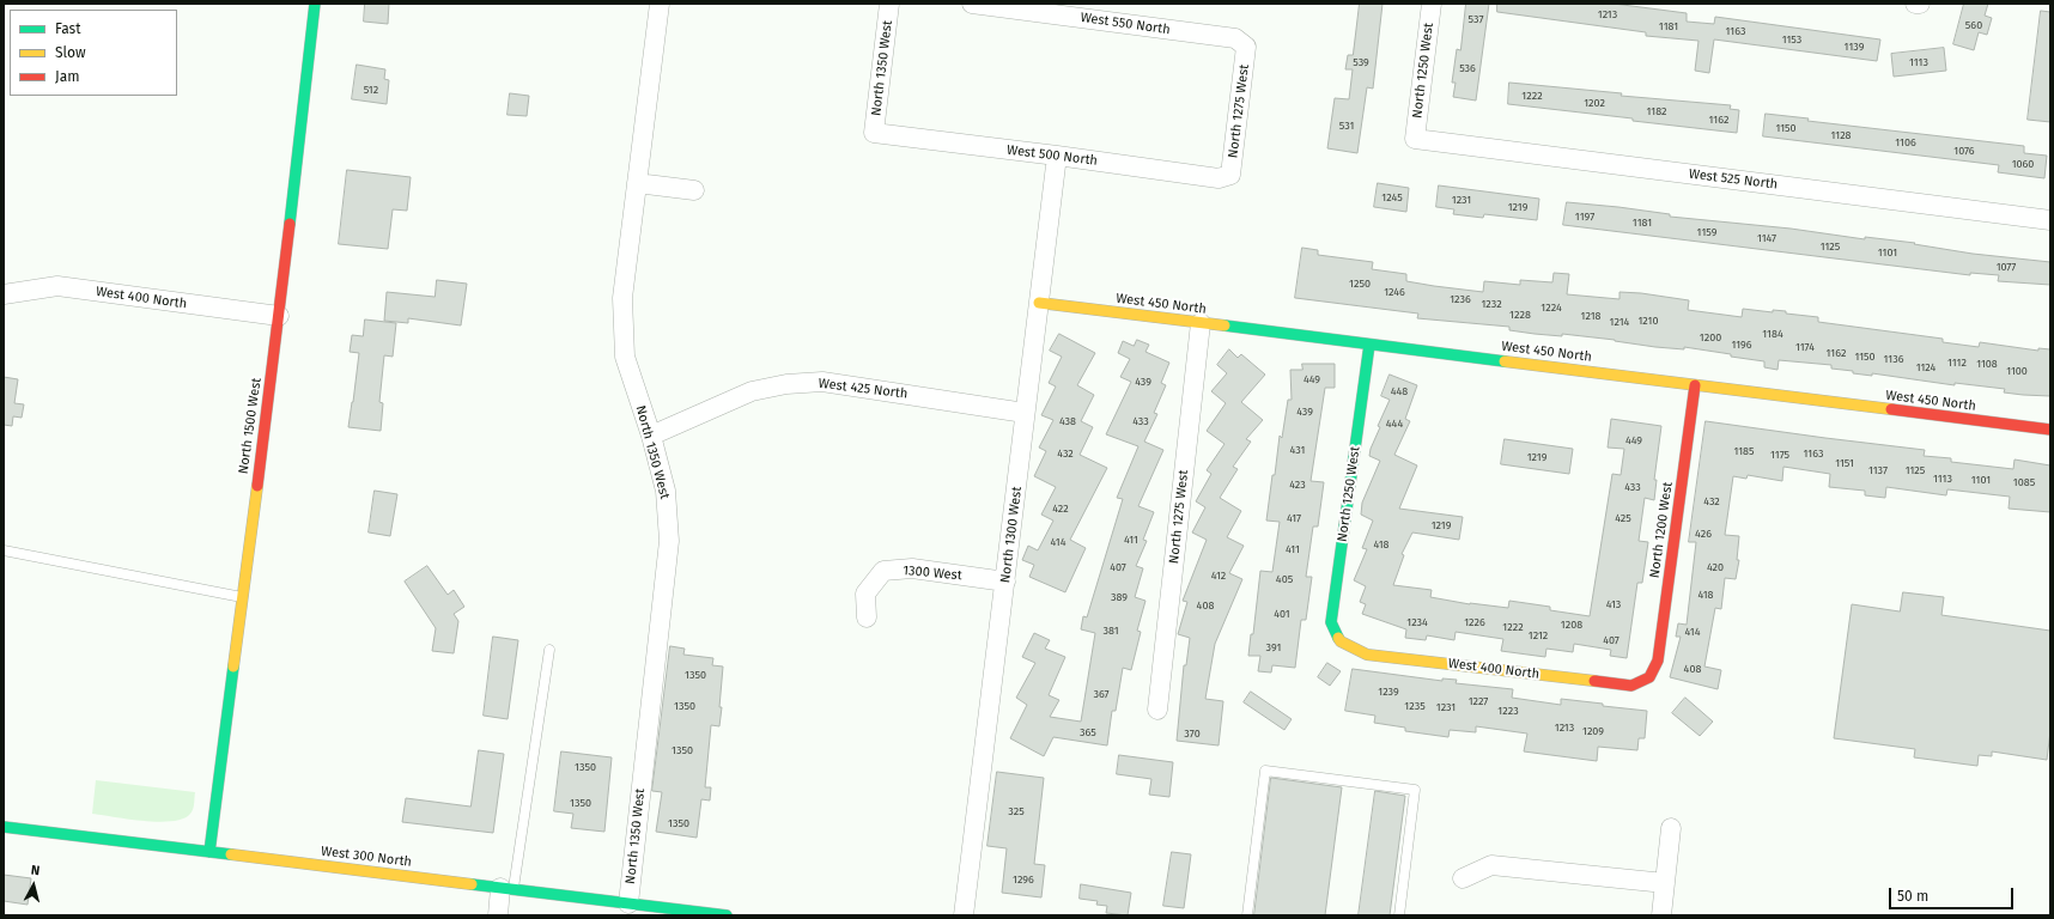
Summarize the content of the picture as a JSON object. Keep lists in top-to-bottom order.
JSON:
{
  "streets": {
    "street": [
      "West 550 North",
      "North 1350 West",
      "North 1250 West",
      "North 1275 West",
      "West 500 North",
      "West 525 North",
      "West 400 North",
      "West 450 North",
      "West 425 North",
      "North 1500 West",
      "North 1200 West",
      "North 1300 West",
      "1300 West",
      "West 300 North"
    ]
  },
  "crossings": [
    ["West 550 North", "North 1275 West"],
    ["North 1350 West", "West 500 North"],
    ["North 1350 West", "West 425 North"],
    ["North 1350 West", "West 300 North"],
    ["North 1250 West", "West 525 North"],
    ["North 1250 West", "West 400 North"],
    ["North 1250 West", "West 450 North"],
    ["North 1275 West", "West 500 North"],
    ["North 1275 West", "West 450 North"],
    ["West 500 North", "North 1300 West"],
    ["West 400 North", "North 1500 West"],
    ["West 400 North", "North 1200 West"],
    ["West 450 North", "North 1200 West"],
    ["West 450 North", "North 1300 West"],
    ["West 425 North", "North 1300 West"],
    ["North 1500 West", "West 300 North"],
    ["North 1300 West", "1300 West"]
  ],
  "house_numbers": [
    "1213",
    "537",
    "560",
    "1181",
    "1163",
    "1153",
    "1139",
    "539",
    "1113",
    "536",
    "512",
    "1222",
    "1202",
    "1182",
    "1162",
    "531",
    "1150",
    "1128",
    "1106",
    "1076",
    "1060",
    "1245",
    "1231",
    "1219",
    "1197",
    "1181",
    "1159",
    "1147",
    "1125",
    "1101",
    "1077",
    "1250",
    "1246",
    "1236",
    "1232",
    "1224",
    "1228",
    "1218",
    "1210",
    "1214",
    "1184",
    "1200",
    "1196",
    "1174",
    "1162",
    "1150",
    "1136",
    "1112",
    "1108",
    "1124",
    "1100",
    "449",
    "439",
    "448",
    "439",
    "438",
    "433",
    "444",
    "449",
    "431",
    "1185",
    "432",
    "1163",
    "1175",
    "1219",
    "1151",
    "1137",
    "1125",
    "1113",
    "1101",
    "1085",
    "423",
    "433",
    "432",
    "422",
    "417",
    "425",
    "1219",
    "426",
    "411",
    "414",
    "418",
    "411",
    "407",
    "420",
    "412",
    "405",
    "418",
    "389",
    "413",
    "408",
    "401",
    "1234",
    "1226",
    "1208",
    "1222",
    "381",
    "414",
    "1212",
    "407",
    "391",
    "408",
    "1350",
    "1239",
    "367",
    "1227",
    "1350",
    "1235",
    "1231",
    "1223",
    "1213",
    "1209",
    "365",
    "370",
    "1350",
    "1350",
    "1350",
    "325",
    "1350",
    "1296"
  ],
  "legend": ["Fast", "Slow", "Jam"],
  "scale_bar": "50 m",
  "north": "top"
}
